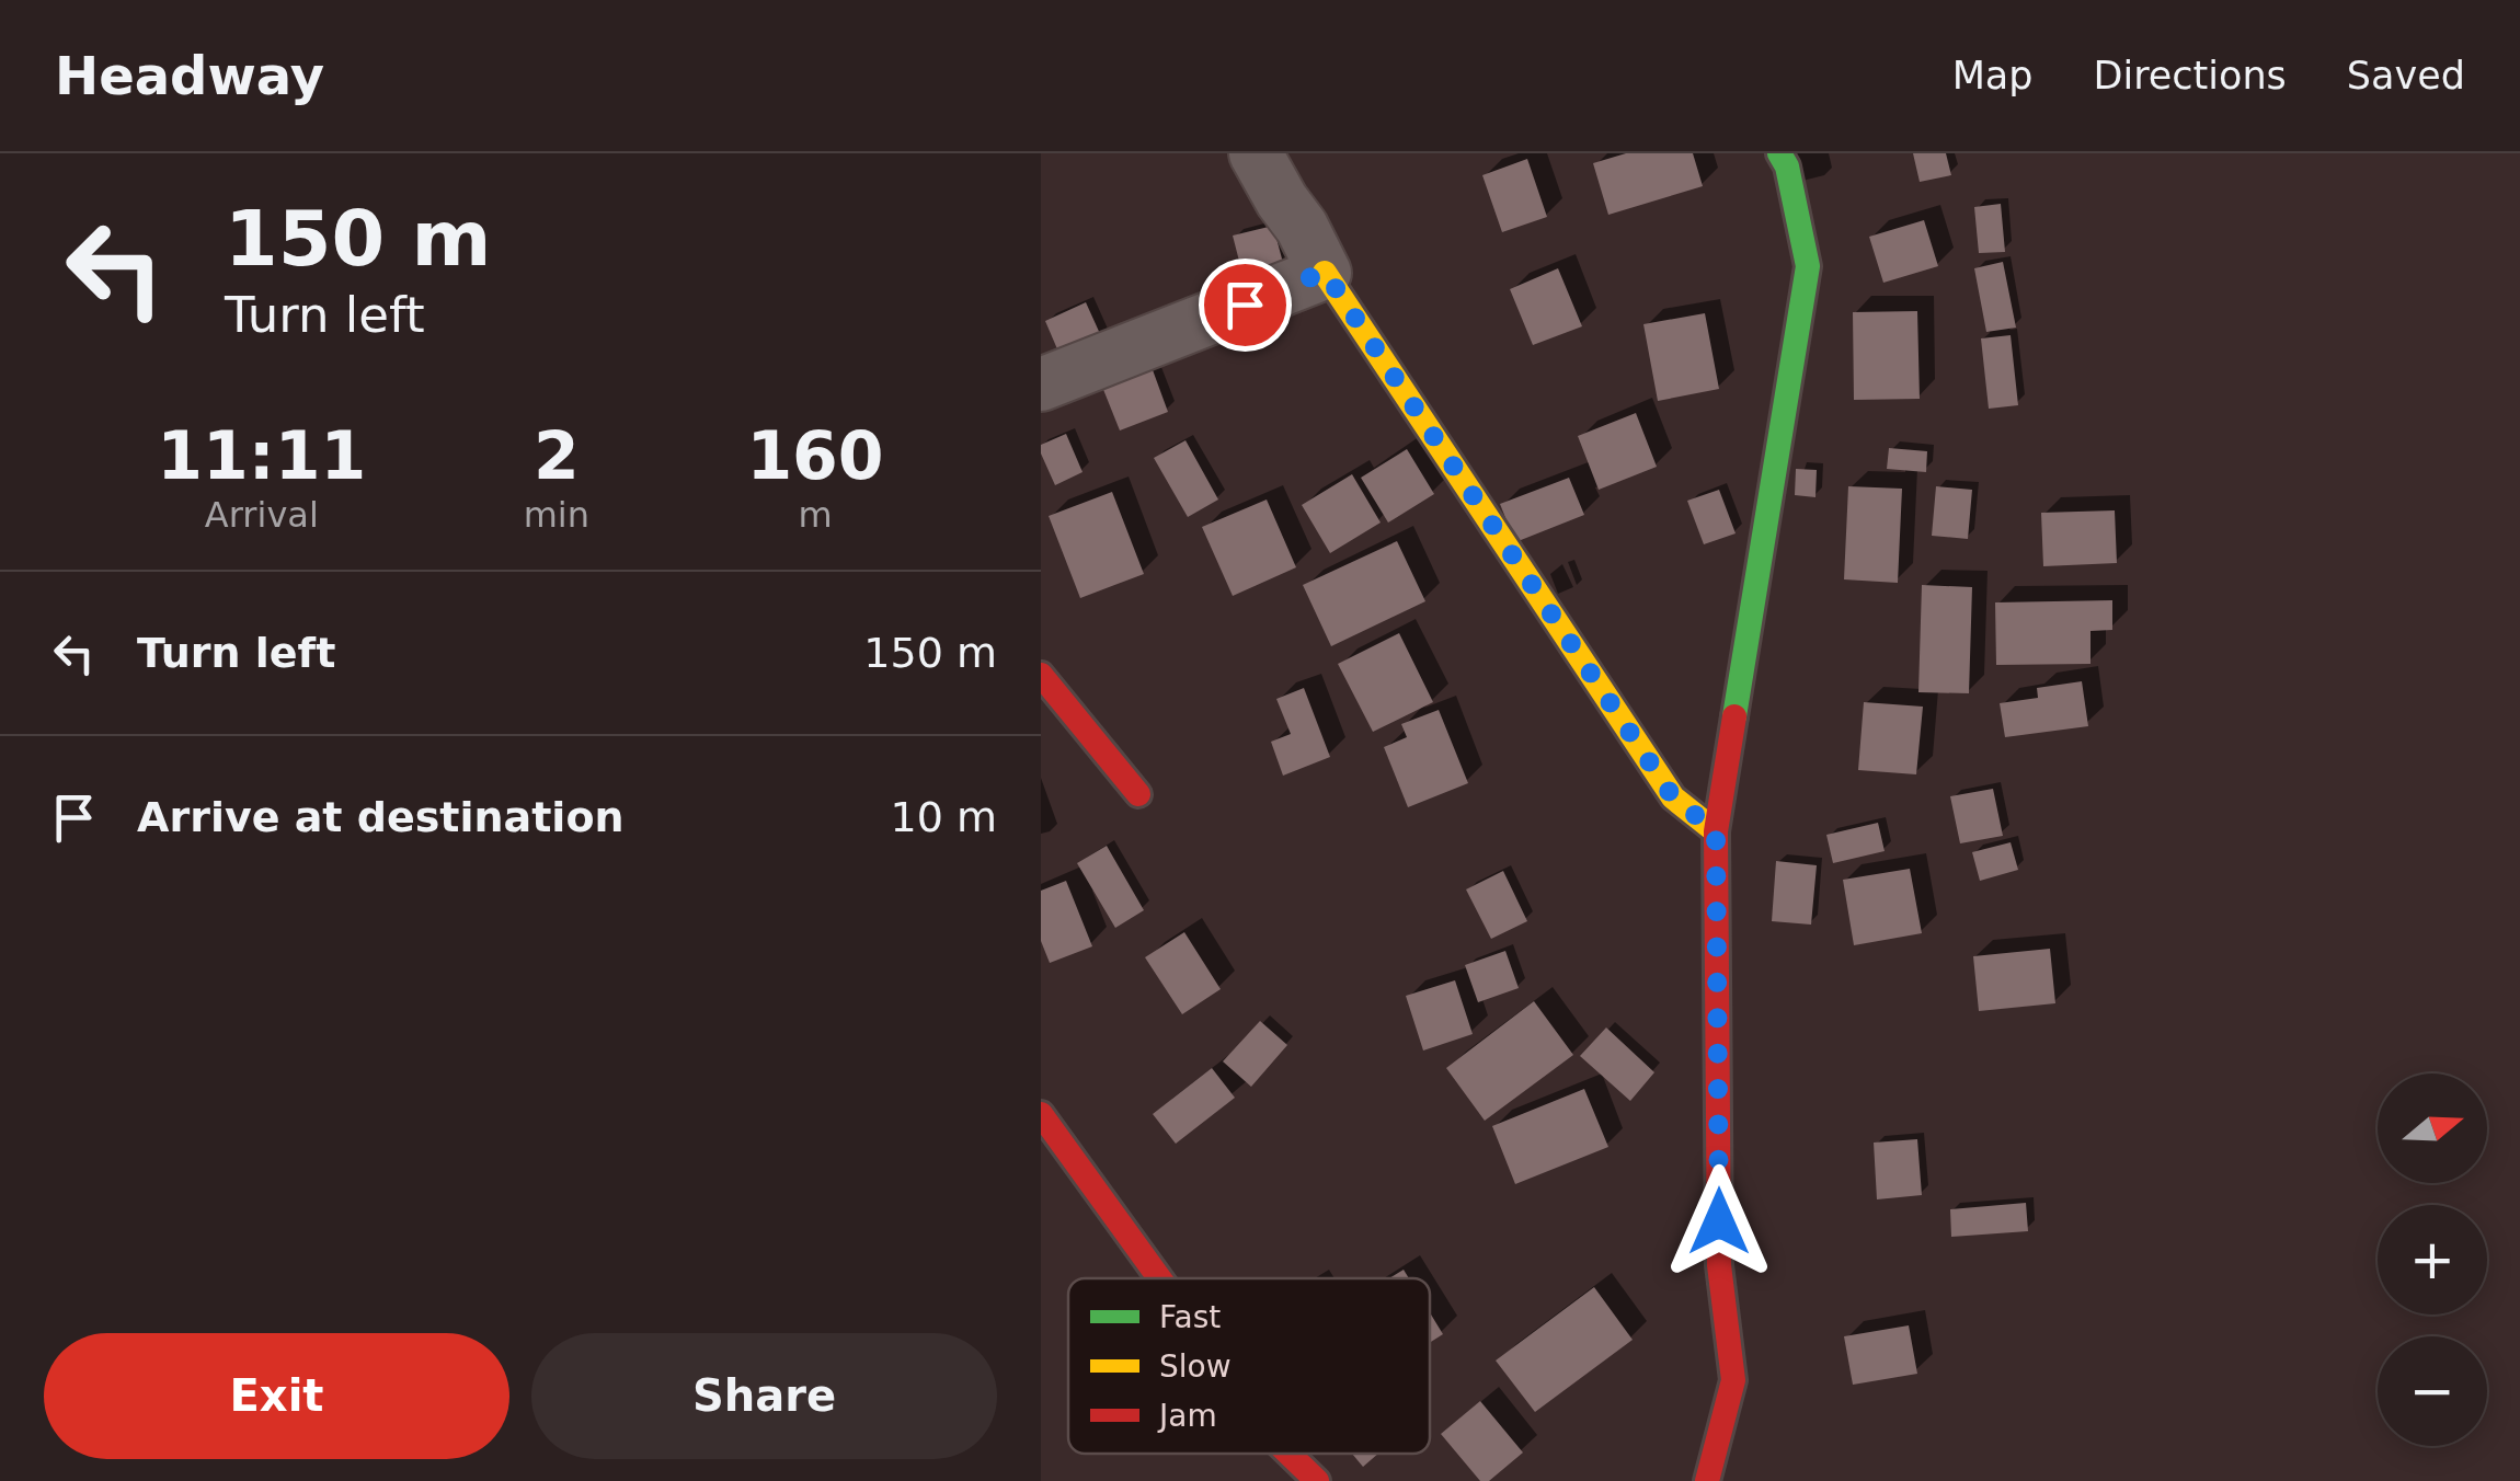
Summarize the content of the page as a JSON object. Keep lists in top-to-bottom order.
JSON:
{
  "legend": ["Fast", "Slow", "Jam"],
  "north": "right",
  "page": {
    "header": "Headway",
    "nav": ["Map", "Directions", "Saved"],
    "turn": ["150 m", "Turn left"],
    "eta": [
      "11:11",
      "Arrival",
      "2",
      "min",
      "160",
      "m"
    ],
    "list": [
      {
        "name": "Turn left",
        "value": "150 m"
      },
      {
        "name": "Arrive at destination",
        "value": "10 m"
      }
    ],
    "map_buttons": ["+", "−"],
    "buttons": ["Exit", "Share"]
  }
}
